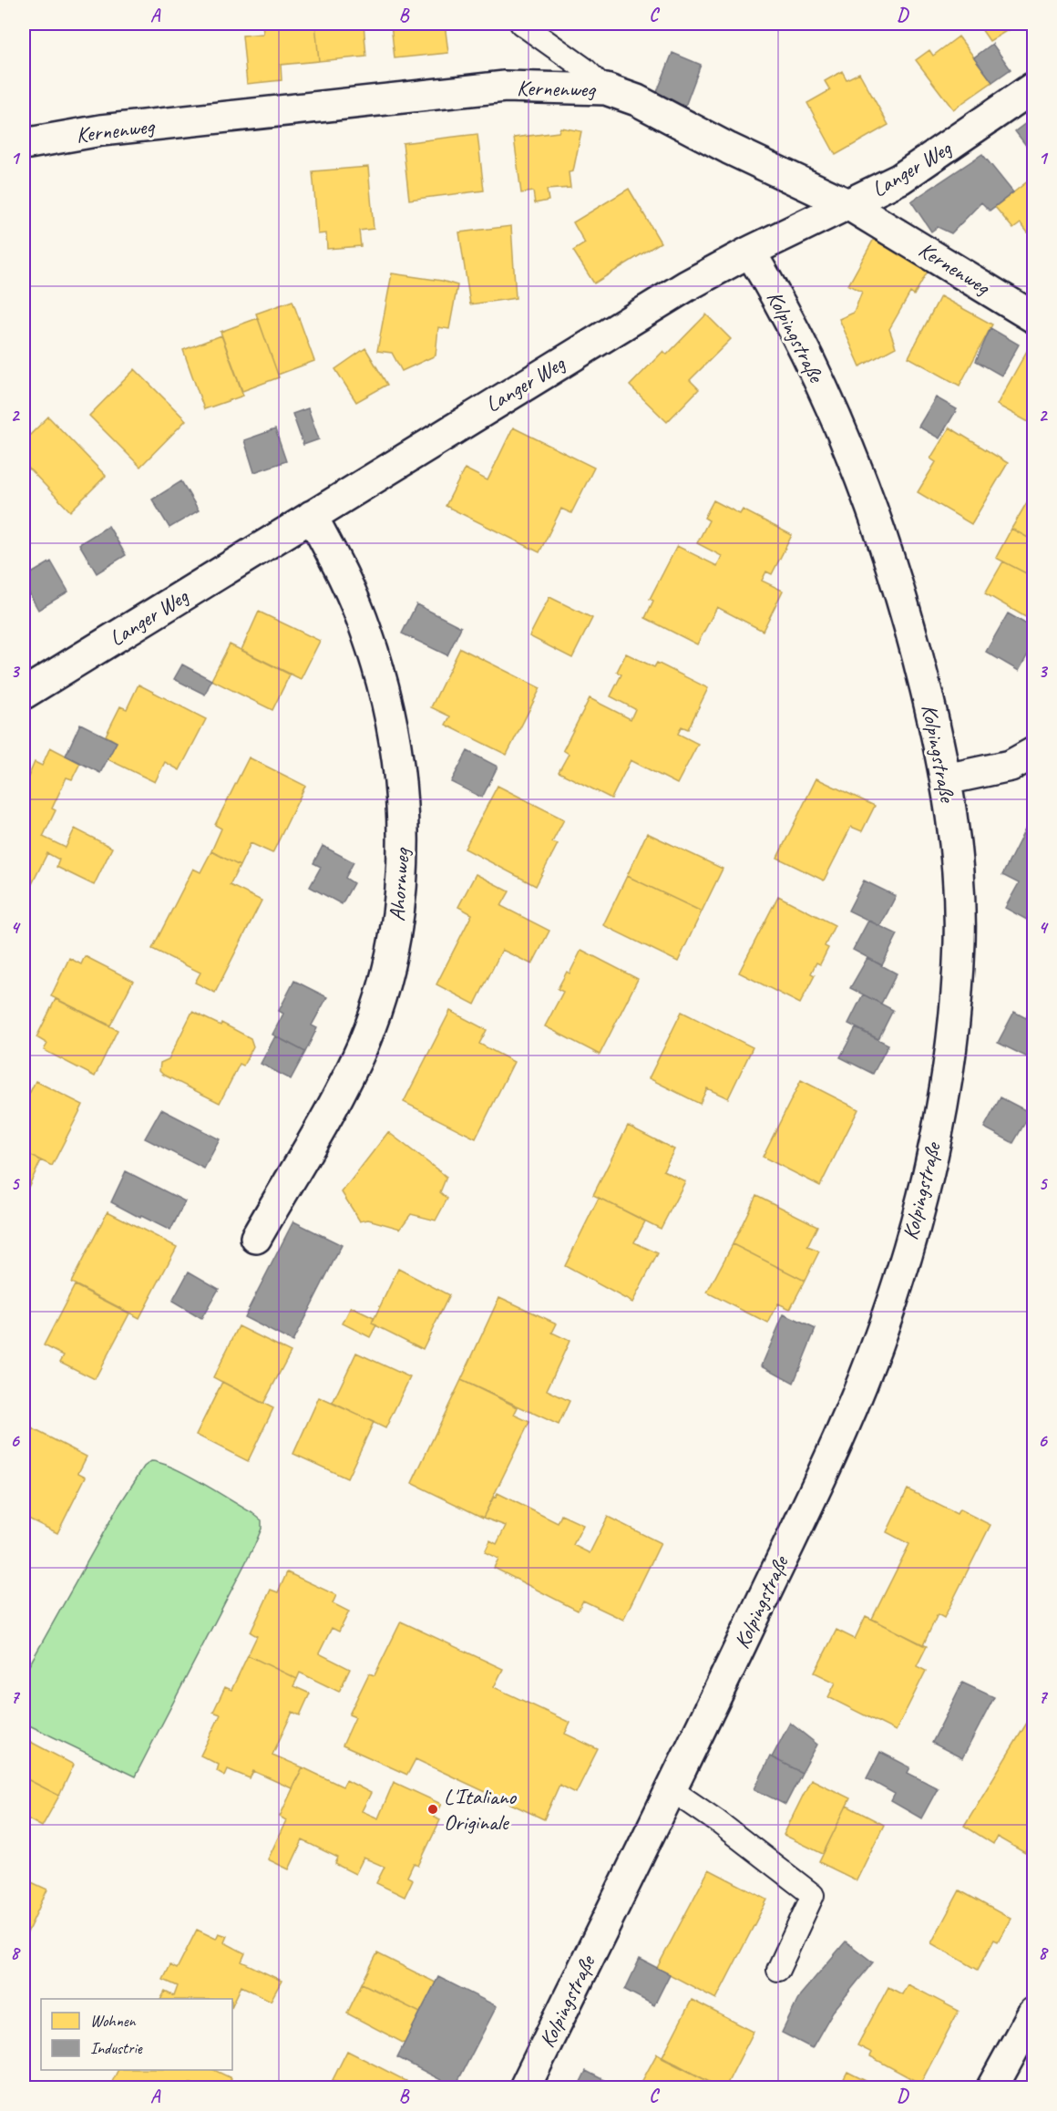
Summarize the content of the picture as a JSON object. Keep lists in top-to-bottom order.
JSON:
{
  "streets": {
    "street": [
      "Kernenweg",
      "Langer Weg",
      "Kolpingstraße",
      "Ahornweg"
    ]
  },
  "crossings": [
    ["Kernenweg", "Langer Weg"],
    ["Langer Weg", "Kolpingstraße"],
    ["Langer Weg", "Ahornweg"]
  ],
  "places": ["L'Italiano Originale"],
  "legend": ["Wohnen", "Industrie"],
  "grid": {
    "columns": [
      "A",
      "B",
      "C",
      "D"
    ],
    "rows": [
      "1",
      "2",
      "3",
      "4",
      "5",
      "6",
      "7",
      "8"
    ]
  }
}
